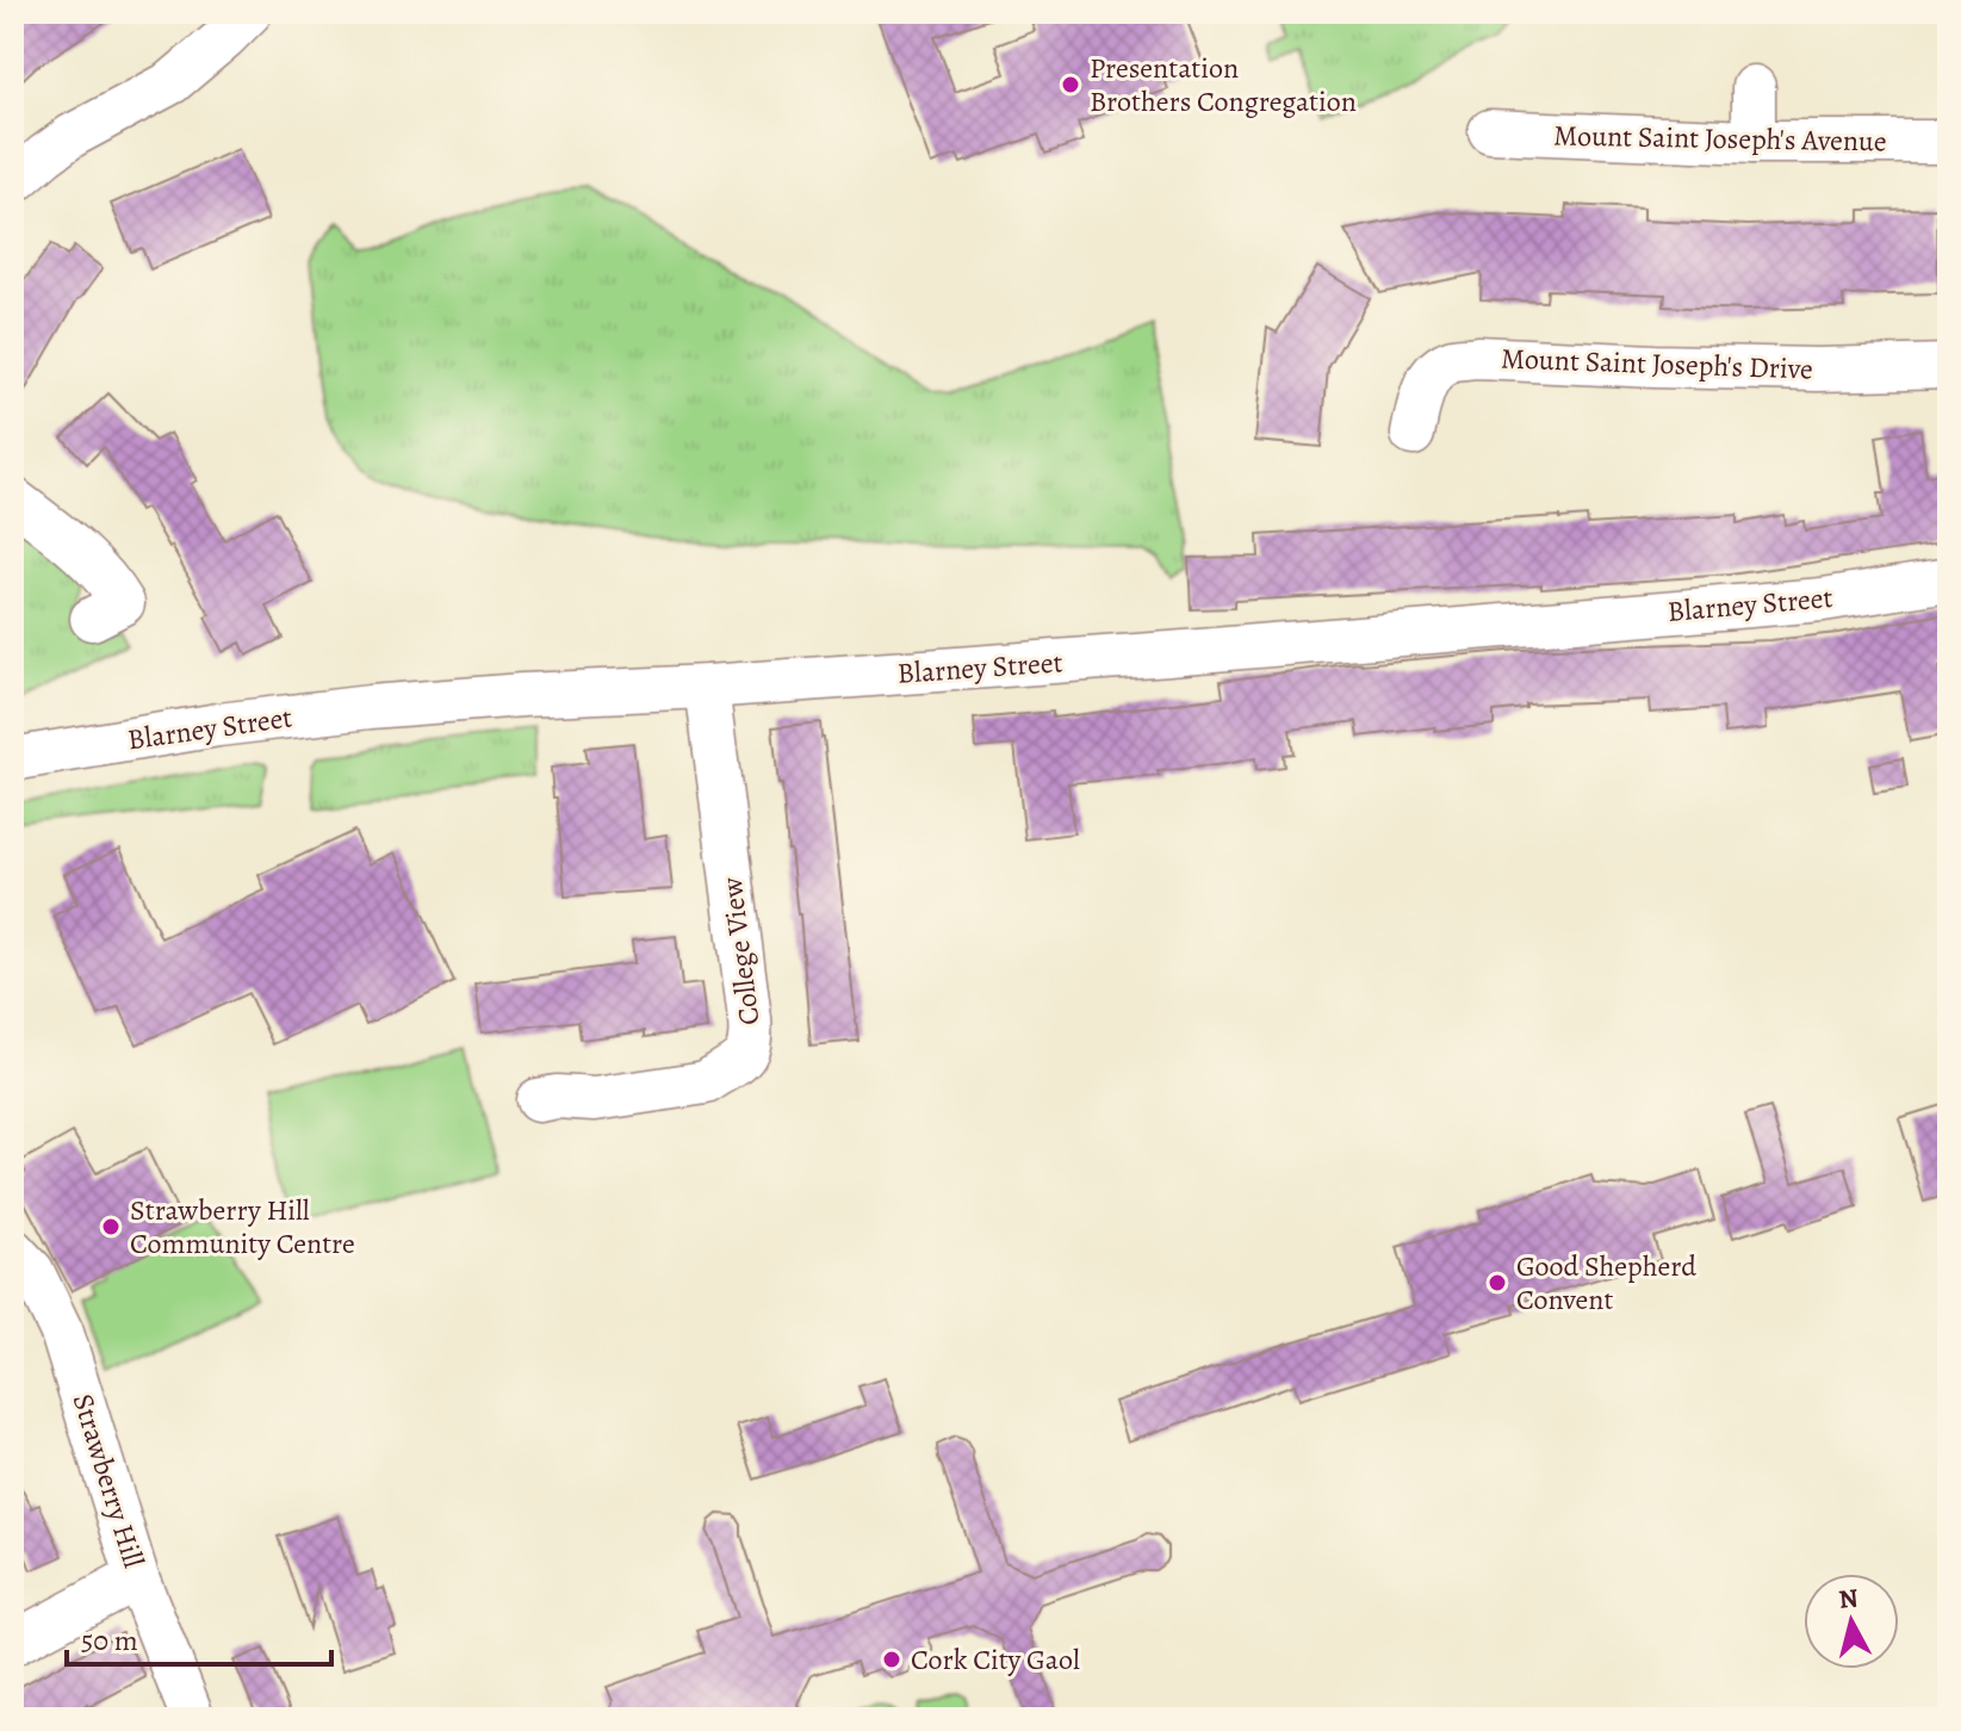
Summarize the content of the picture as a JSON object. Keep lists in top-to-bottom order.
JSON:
{
  "streets": {
    "street": [
      "Mount Saint Joseph's Avenue",
      "Mount Saint Joseph's Drive",
      "Blarney Street",
      "College View",
      "Strawberry Hill"
    ]
  },
  "crossings": [
    ["Blarney Street", "College View"]
  ],
  "places": [
    "Presentation Brothers Congregation",
    "Strawberry Hill Community Centre",
    "Good Shepherd Convent",
    "Cork City Gaol"
  ],
  "scale_bar": "50 m",
  "north": "top"
}
